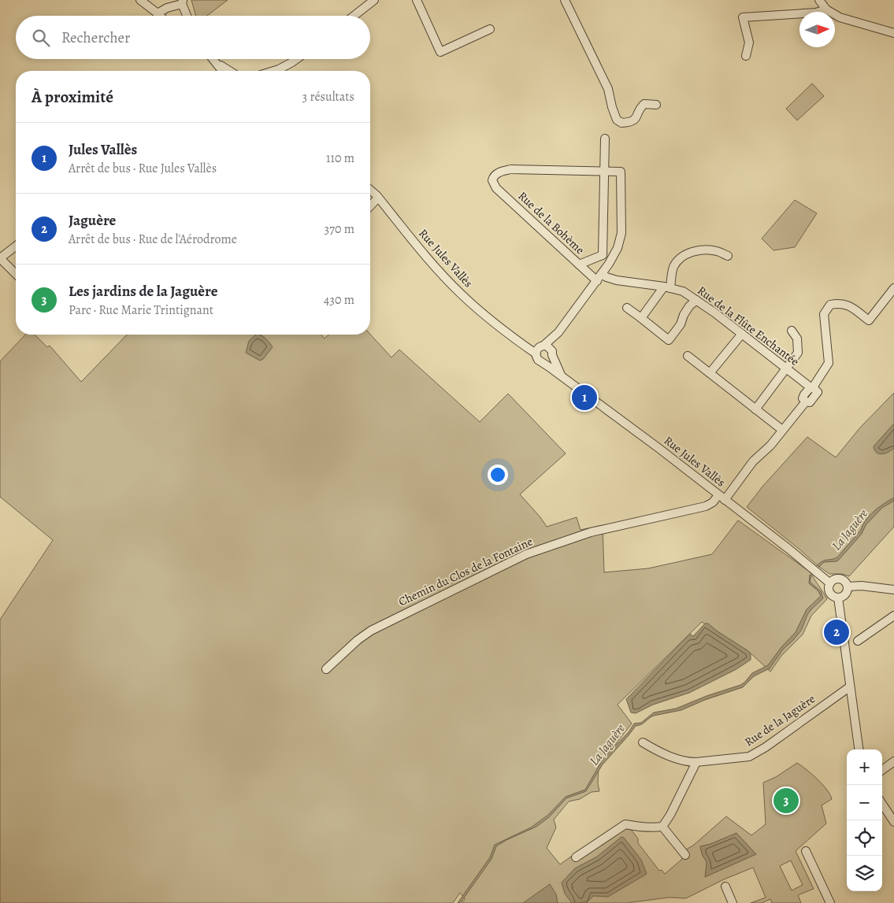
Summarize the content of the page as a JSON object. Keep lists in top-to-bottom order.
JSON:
{
  "streets": {
    "street": [
      "Rue de la Bohème",
      "Rue Jules Vallès",
      "Rue de la Flûte Enchantée",
      "Chemin du Clos de la Fontaine",
      "Rue de la Jaguère"
    ]
  },
  "crossings": [
    ["Rue de la Bohème", "Rue de la Flûte Enchantée"],
    ["Rue Jules Vallès", "Chemin du Clos de la Fontaine"],
    ["Rue de la Flûte Enchantée", "Chemin du Clos de la Fontaine"]
  ],
  "water": ["La Jaguère"],
  "north": "right",
  "page": {
    "search": "Rechercher",
    "heading": ["À proximité", "3 résultats"],
    "list": [
      {
        "mark": "1",
        "name": "Jules Vallès",
        "note": "Arrêt de bus · Rue Jules Vallès",
        "value": "110 m"
      },
      {
        "mark": "2",
        "name": "Jaguère",
        "note": "Arrêt de bus · Rue de l'Aérodrome",
        "value": "370 m"
      },
      {
        "mark": "3",
        "name": "Les jardins de la Jaguère",
        "note": "Parc · Rue Marie Trintignant",
        "value": "430 m"
      }
    ],
    "pins": ["1", "2", "3"],
    "map_buttons": ["+", "−"]
  }
}
